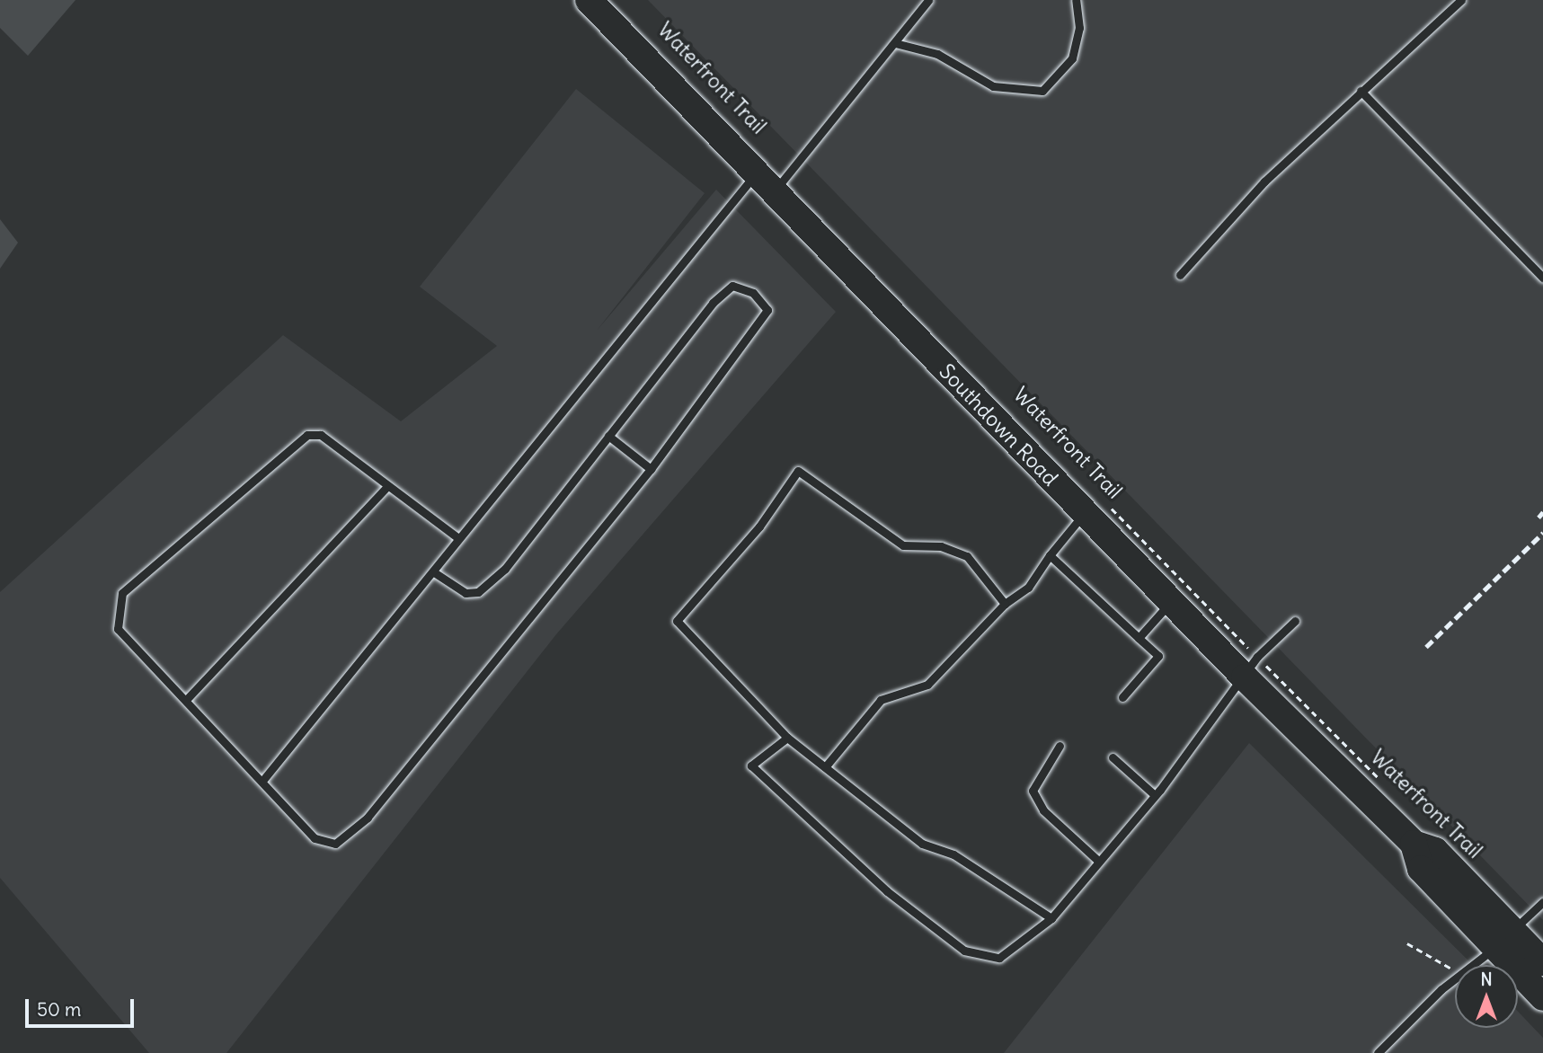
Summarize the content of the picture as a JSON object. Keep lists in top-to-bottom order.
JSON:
{
  "streets": {
    "main road": ["Southdown Road"],
    "path": ["Waterfront Trail"]
  },
  "crossings": [
    ["Waterfront Trail", "Southdown Road"]
  ],
  "scale_bar": "50 m",
  "north": "top"
}
